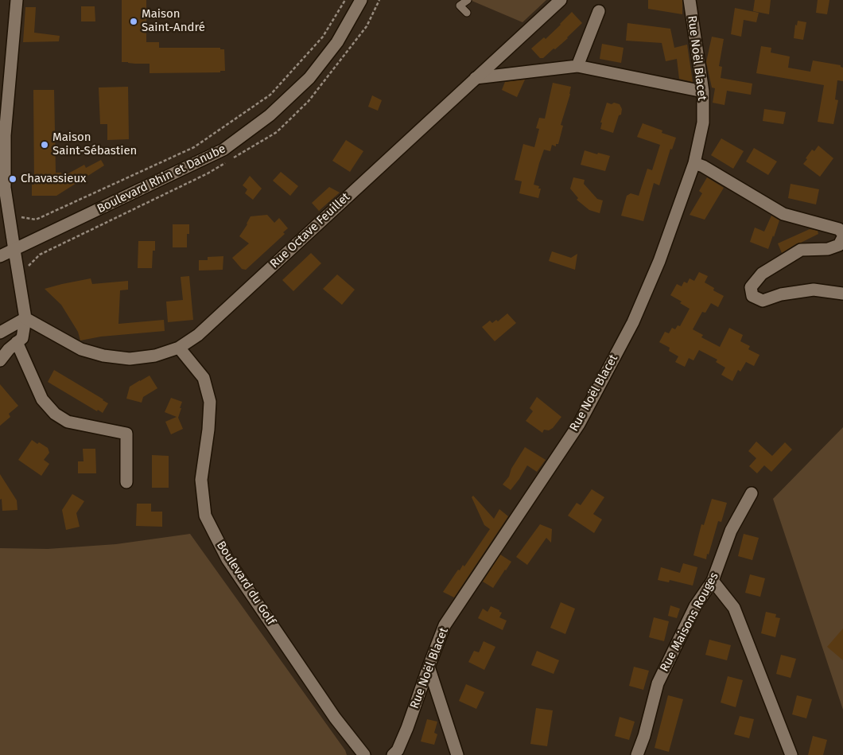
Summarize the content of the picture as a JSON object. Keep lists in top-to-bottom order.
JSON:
{
  "streets": {
    "street": [
      "Rue Noël Blacet",
      "Boulevard Rhin et Danube",
      "Rue Octave Feuillet",
      "Boulevard du Golf",
      "Rue Maisons Rouges"
    ]
  },
  "crossings": [
    ["Rue Octave Feuillet", "Boulevard du Golf"]
  ],
  "places": ["Maison Saint-André", "Maison Saint-Sébastien", "Chavassieux"]
}
